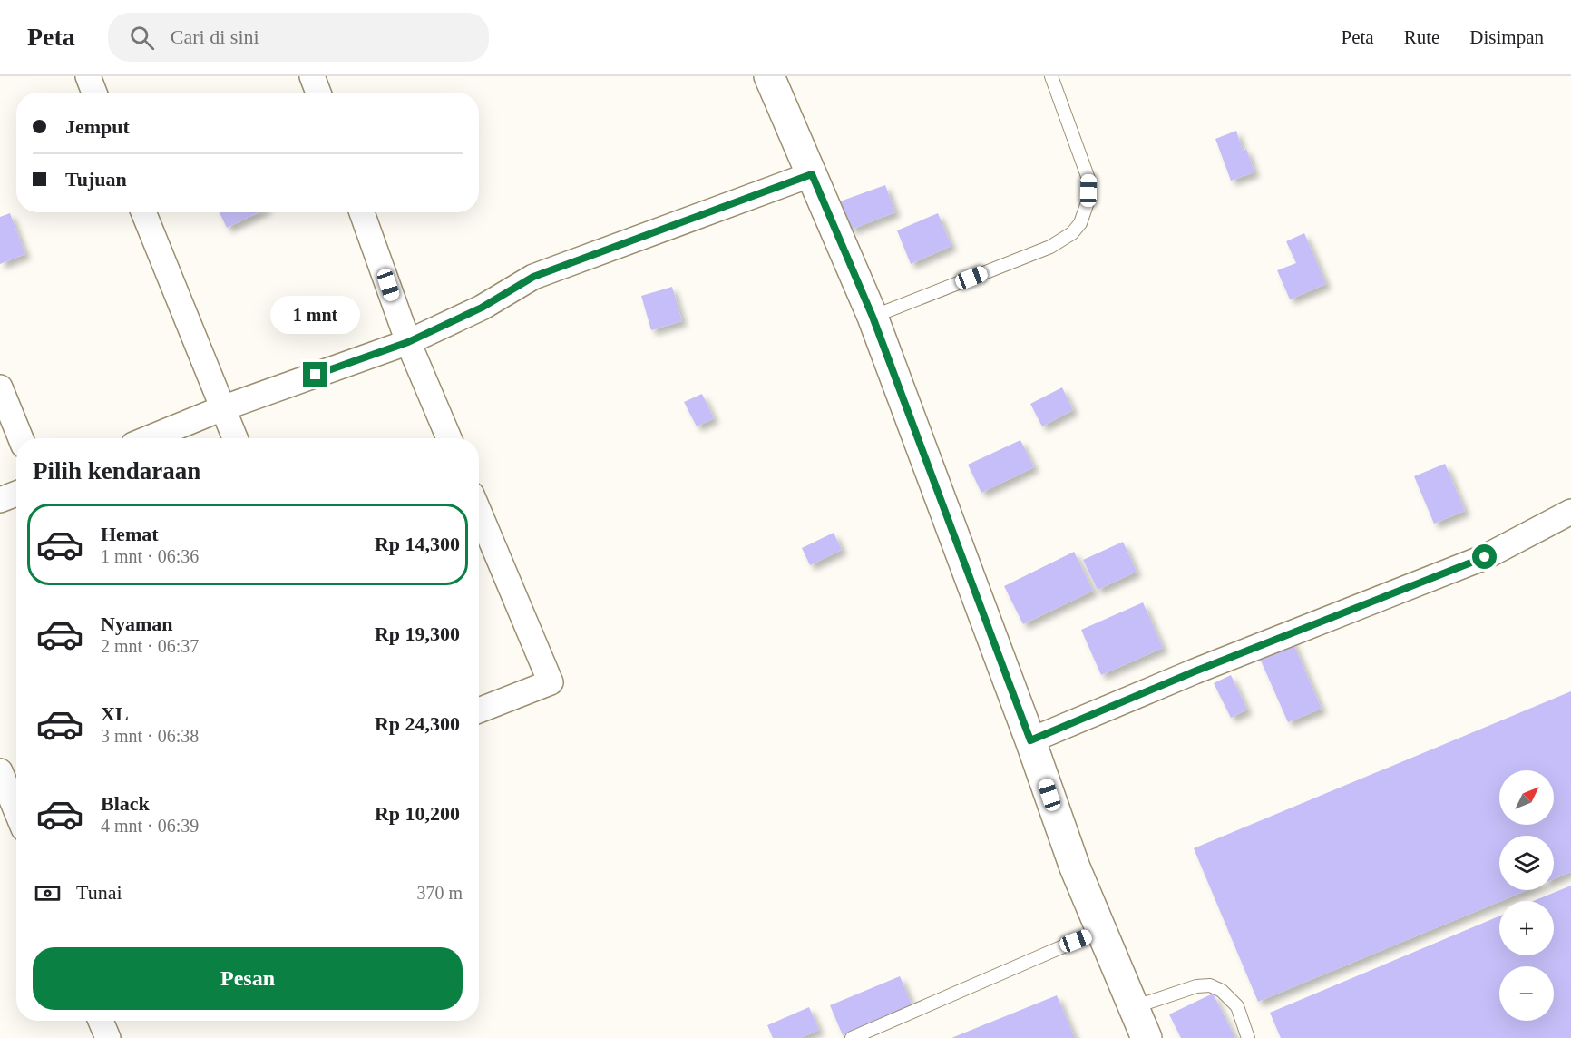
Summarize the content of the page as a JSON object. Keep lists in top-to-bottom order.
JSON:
{
  "north": "top right",
  "page": {
    "header": "Peta",
    "search": "Cari di sini",
    "nav": ["Peta", "Rute", "Disimpan"],
    "banner": ["Jemput", "Tujuan"],
    "bubble": "1 mnt",
    "heading": "Pilih kendaraan",
    "list": [
      {
        "name": "Hemat",
        "note": "1 mnt · 06:36",
        "value": "Rp 14,300"
      },
      {
        "name": "Nyaman",
        "note": "2 mnt · 06:37",
        "value": "Rp 19,300"
      },
      {
        "name": "XL",
        "note": "3 mnt · 06:38",
        "value": "Rp 24,300"
      },
      {
        "name": "Black",
        "note": "4 mnt · 06:39",
        "value": "Rp 10,200"
      }
    ],
    "map_buttons": ["+", "−"],
    "pay": ["Tunai", "370 m"],
    "buttons": "Pesan"
  }
}
